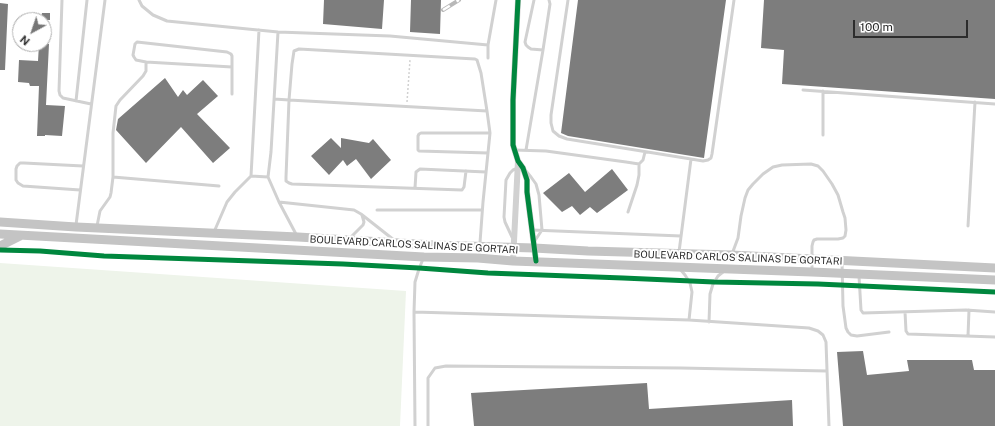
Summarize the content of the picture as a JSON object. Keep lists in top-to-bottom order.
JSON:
{
  "streets": {
    "main road": ["BOULEVARD CARLOS SALINAS DE GORTARI"]
  },
  "scale_bar": "100 m",
  "north": "bottom left"
}
